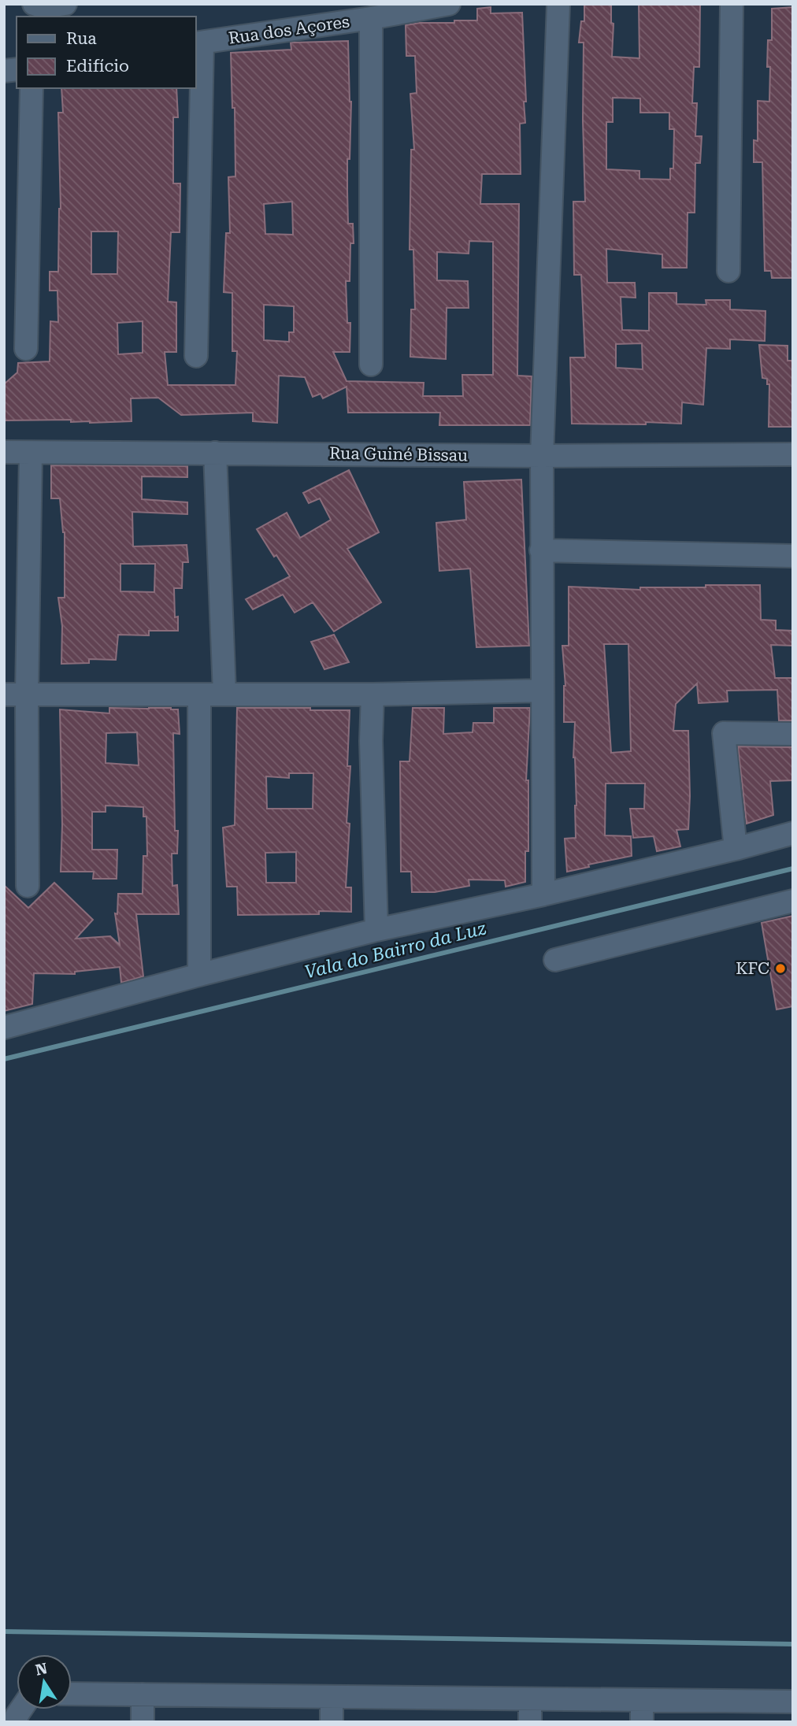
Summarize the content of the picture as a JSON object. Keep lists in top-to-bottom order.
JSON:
{
  "streets": {
    "street": ["Rua dos Açores", "Rua Guiné Bissau"]
  },
  "water": ["Vala do Bairro da Luz"],
  "places": ["KFC"],
  "legend": ["Rua", "Edifício"],
  "north": "top"
}
